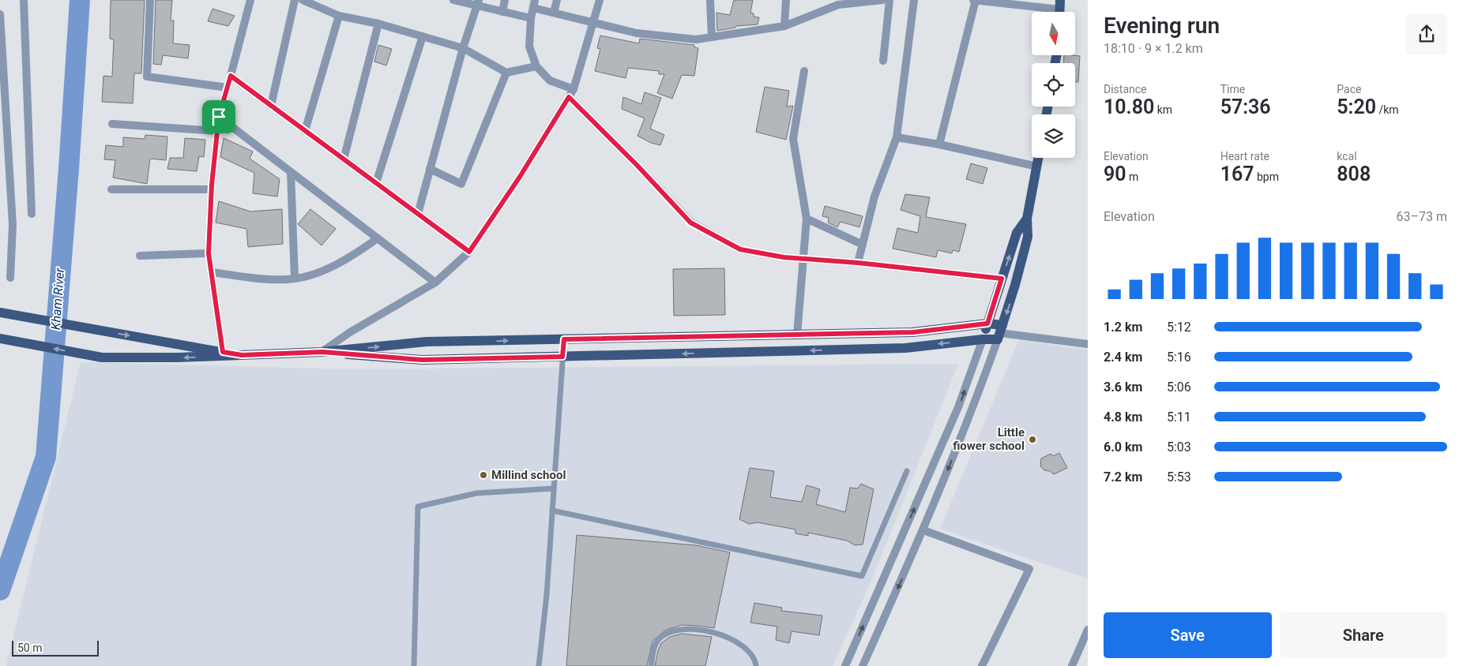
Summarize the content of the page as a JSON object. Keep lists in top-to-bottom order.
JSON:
{
  "water": ["Kham River"],
  "places": ["Little fiower school", "Millind school"],
  "scale_bar": "50 m",
  "north": "bottom",
  "page": {
    "heading": ["Evening run", "18:10 · 9 × 1.2 km"],
    "stats": [
      ["Distance", "10.80 km"],
      ["Time", "57:36"],
      ["Pace", "5:20 /km"],
      ["Elevation", "90 m"],
      ["Heart rate", "167 bpm"],
      ["kcal", "808"]
    ],
    "chart": ["Elevation", "63–73 m"],
    "list": [
      {
        "name": "1.2 km",
        "note": "5:12"
      },
      {
        "name": "2.4 km",
        "note": "5:16"
      },
      {
        "name": "3.6 km",
        "note": "5:06"
      },
      {
        "name": "4.8 km",
        "note": "5:11"
      },
      {
        "name": "6.0 km",
        "note": "5:03"
      },
      {
        "name": "7.2 km",
        "note": "5:53"
      }
    ],
    "buttons": ["Save", "Share"],
    "scale": "50 m"
  }
}
